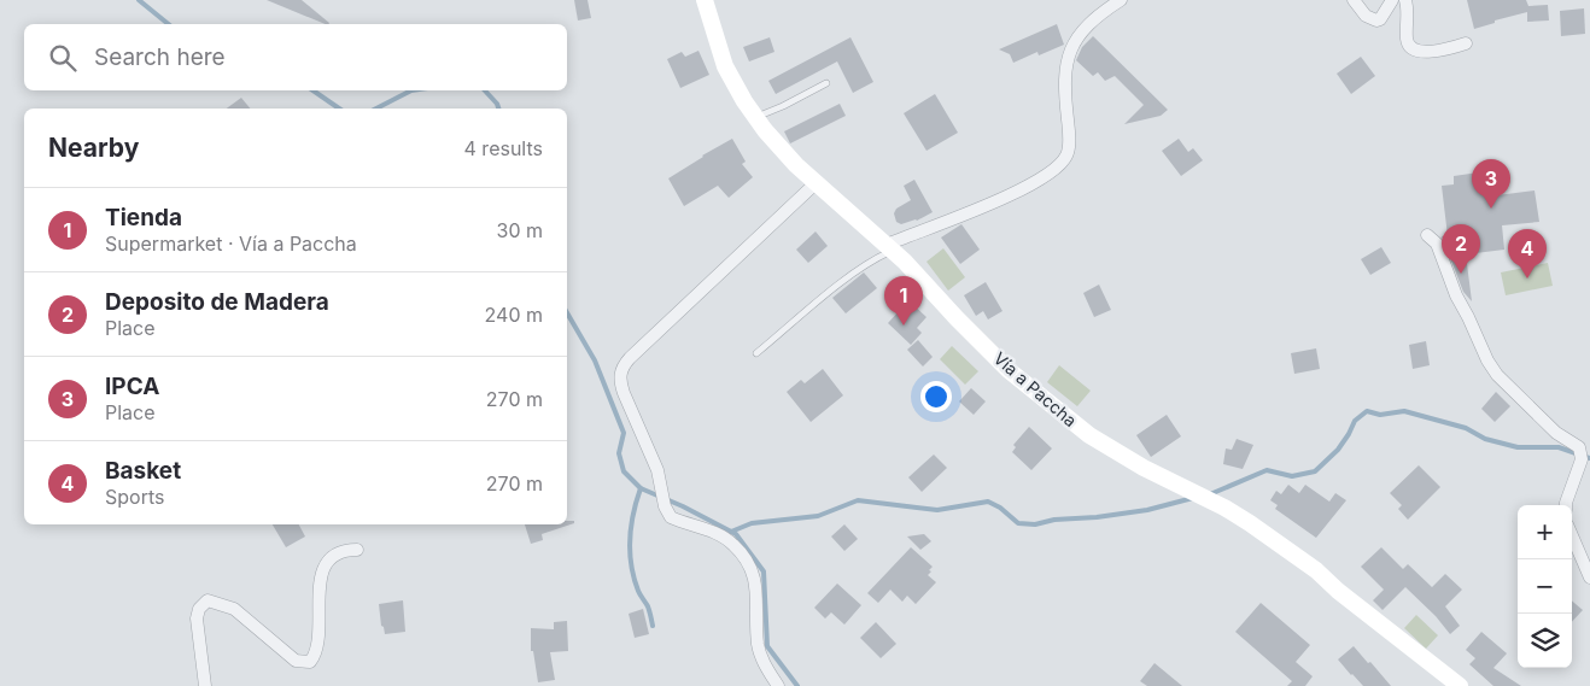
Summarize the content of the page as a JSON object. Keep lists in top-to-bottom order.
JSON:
{
  "streets": {
    "main road": ["Vía a Paccha"]
  },
  "page": {
    "search": "Search here",
    "heading": ["Nearby", "4 results"],
    "pins": [
      "3",
      "2",
      "4",
      "1"
    ],
    "list": [
      {
        "mark": "1",
        "name": "Tienda",
        "note": "Supermarket · Vía a Paccha",
        "value": "30 m"
      },
      {
        "mark": "2",
        "name": "Deposito de Madera",
        "note": "Place",
        "value": "240 m"
      },
      {
        "mark": "3",
        "name": "IPCA",
        "note": "Place",
        "value": "270 m"
      },
      {
        "mark": "4",
        "name": "Basket",
        "note": "Sports",
        "value": "270 m"
      }
    ],
    "map_buttons": ["+", "−"]
  }
}
